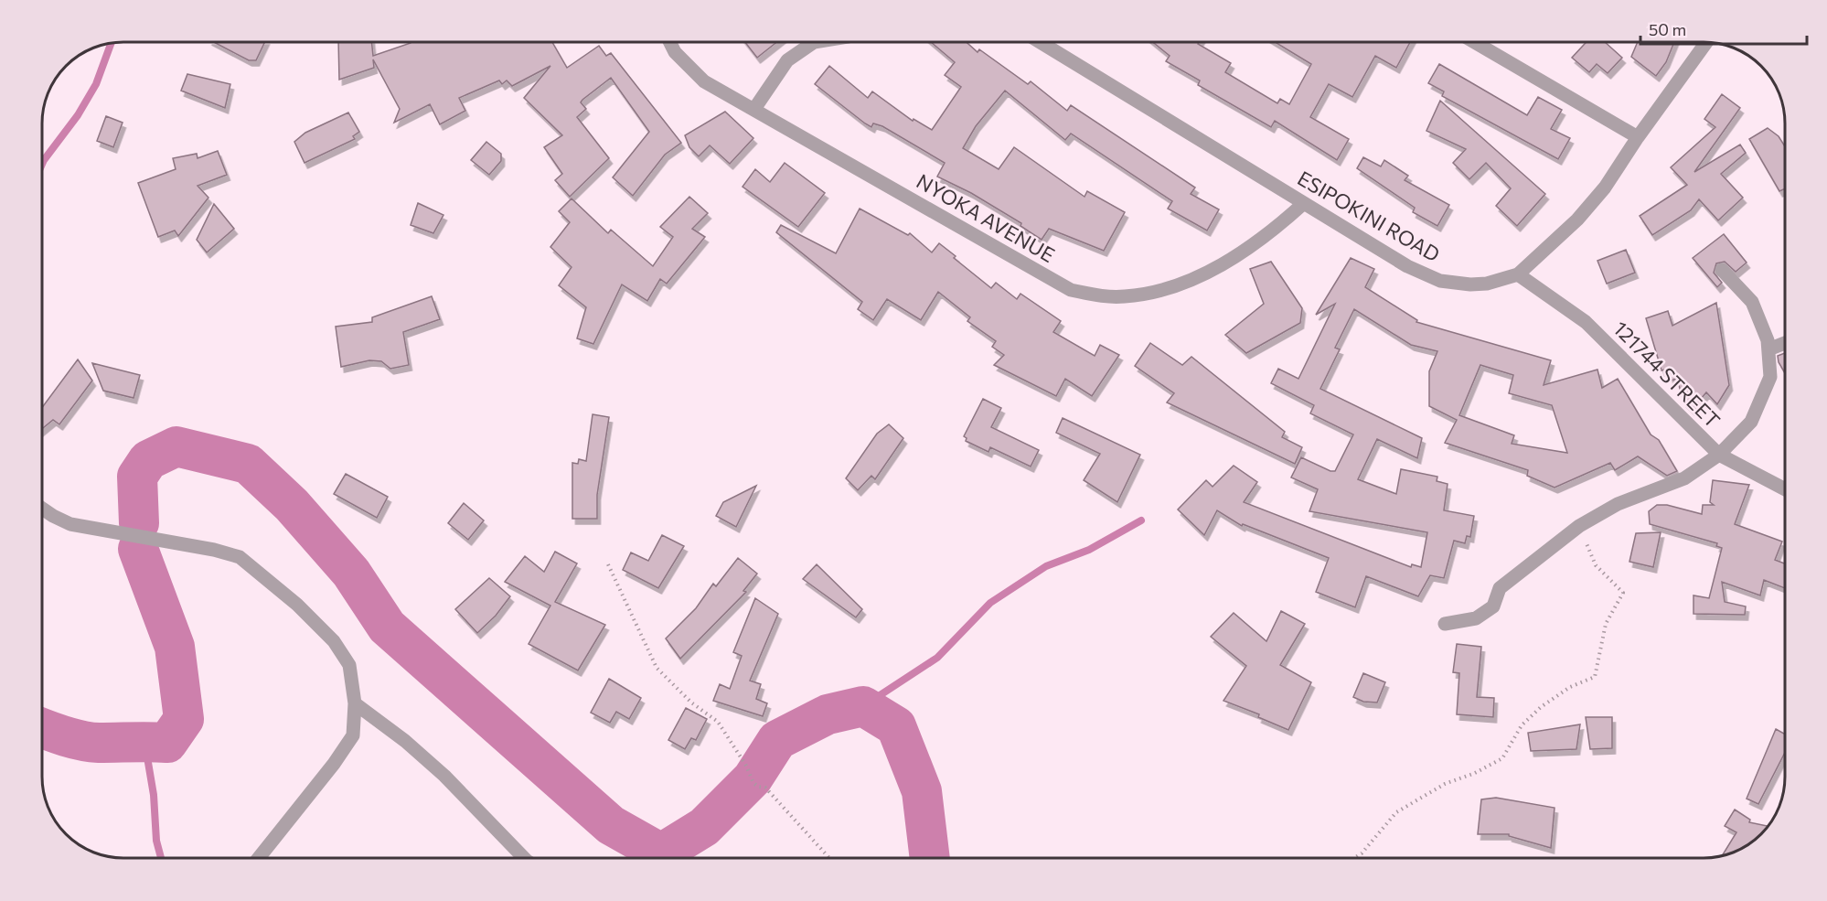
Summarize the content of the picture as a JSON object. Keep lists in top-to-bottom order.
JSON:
{
  "streets": {
    "street": ["ESIPOKINI ROAD", "NYOKA AVENUE", "121744 STREET"]
  },
  "crossings": [
    ["ESIPOKINI ROAD", "NYOKA AVENUE"],
    ["ESIPOKINI ROAD", "121744 STREET"]
  ],
  "scale_bar": "50 m"
}
